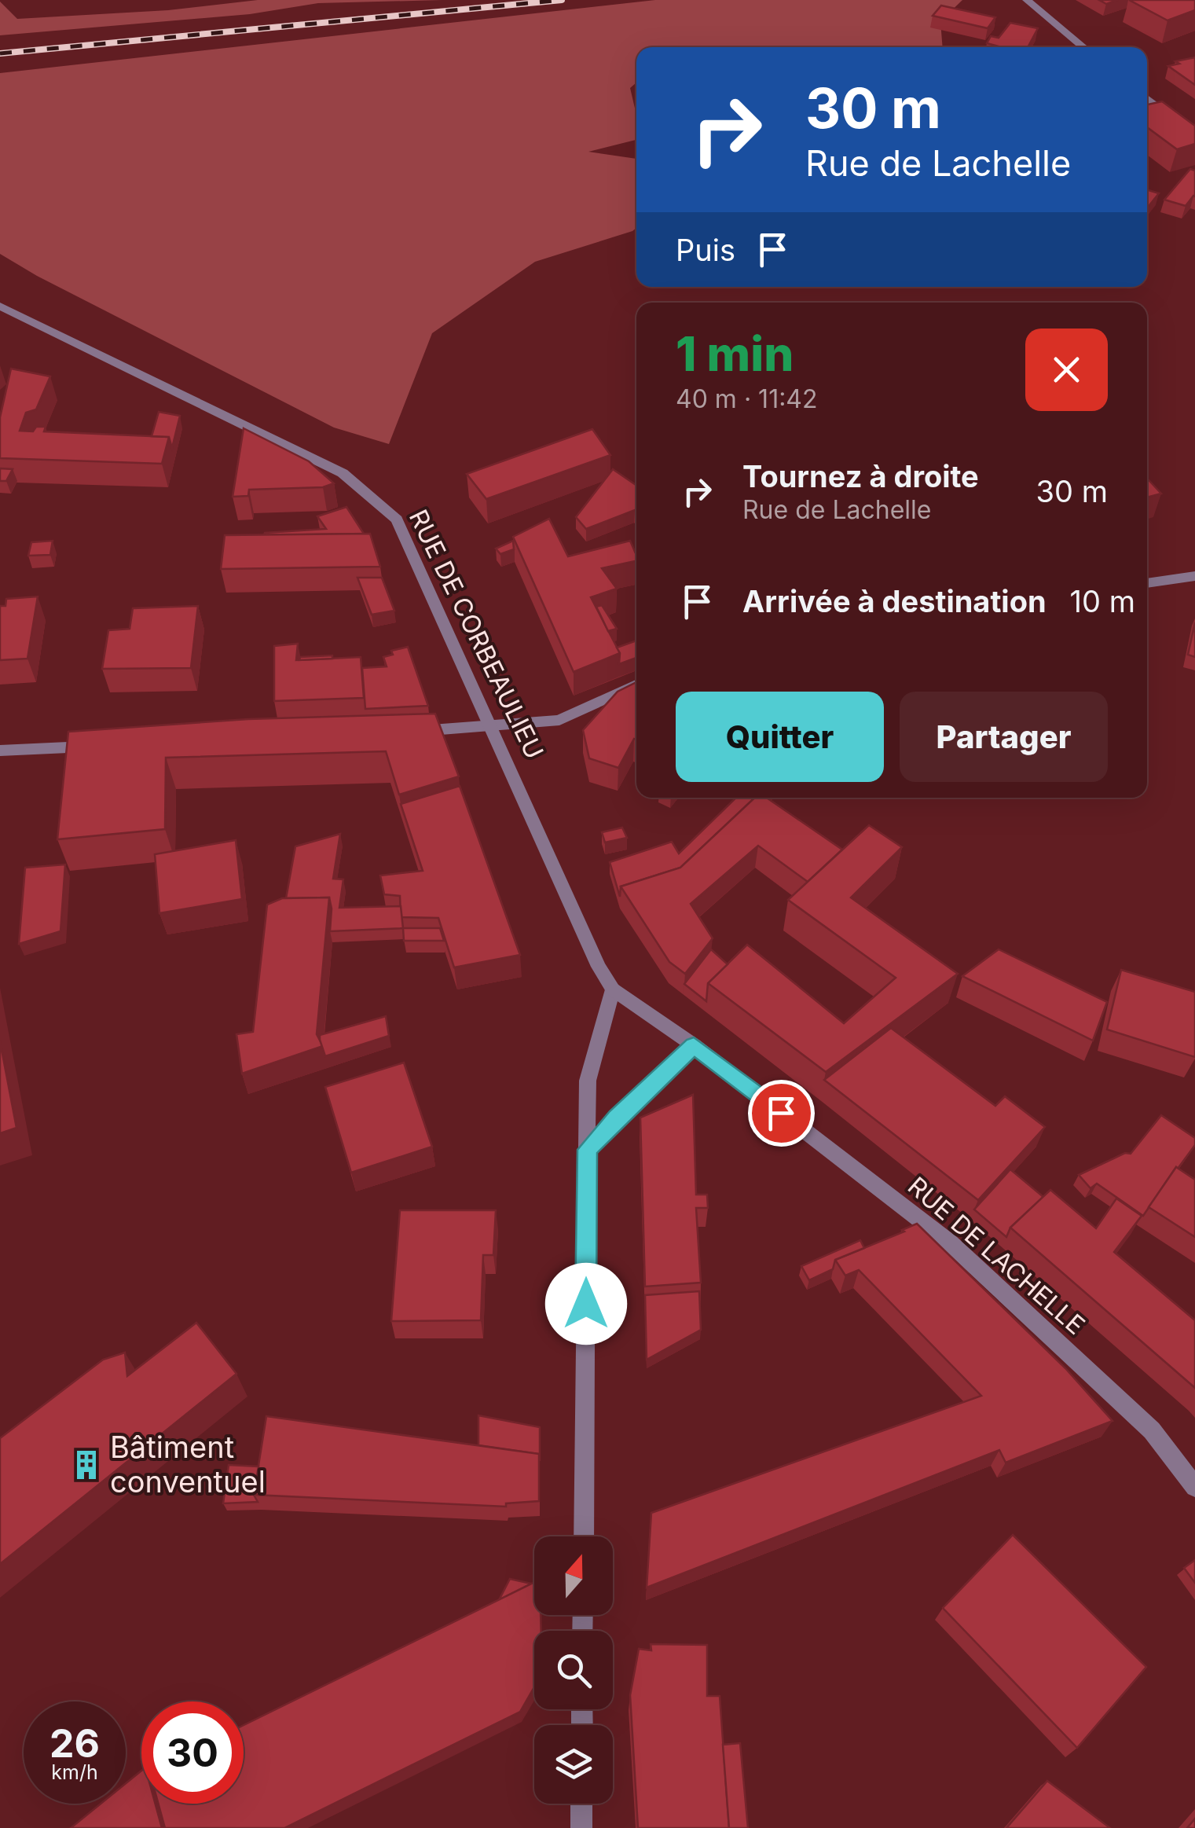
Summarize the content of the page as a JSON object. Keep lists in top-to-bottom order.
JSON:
{
  "streets": {
    "street": ["RUE DE CORBEAULIEU", "RUE DE LACHELLE"]
  },
  "crossings": [
    ["RUE DE CORBEAULIEU", "RUE DE LACHELLE"]
  ],
  "places": {
    "building": ["Bâtiment conventuel"]
  },
  "north": "top",
  "page": {
    "turn": ["30 m", "Rue de Lachelle"],
    "then": "Puis",
    "heading": ["1 min", "40 m · 11:42"],
    "list": [
      {
        "name": "Tournez à droite",
        "note": "Rue de Lachelle",
        "value": "30 m"
      },
      {
        "name": "Arrivée à destination",
        "value": "10 m"
      }
    ],
    "buttons": ["Quitter", "Partager"],
    "speed": "26 km/h",
    "limit": "30"
  }
}
